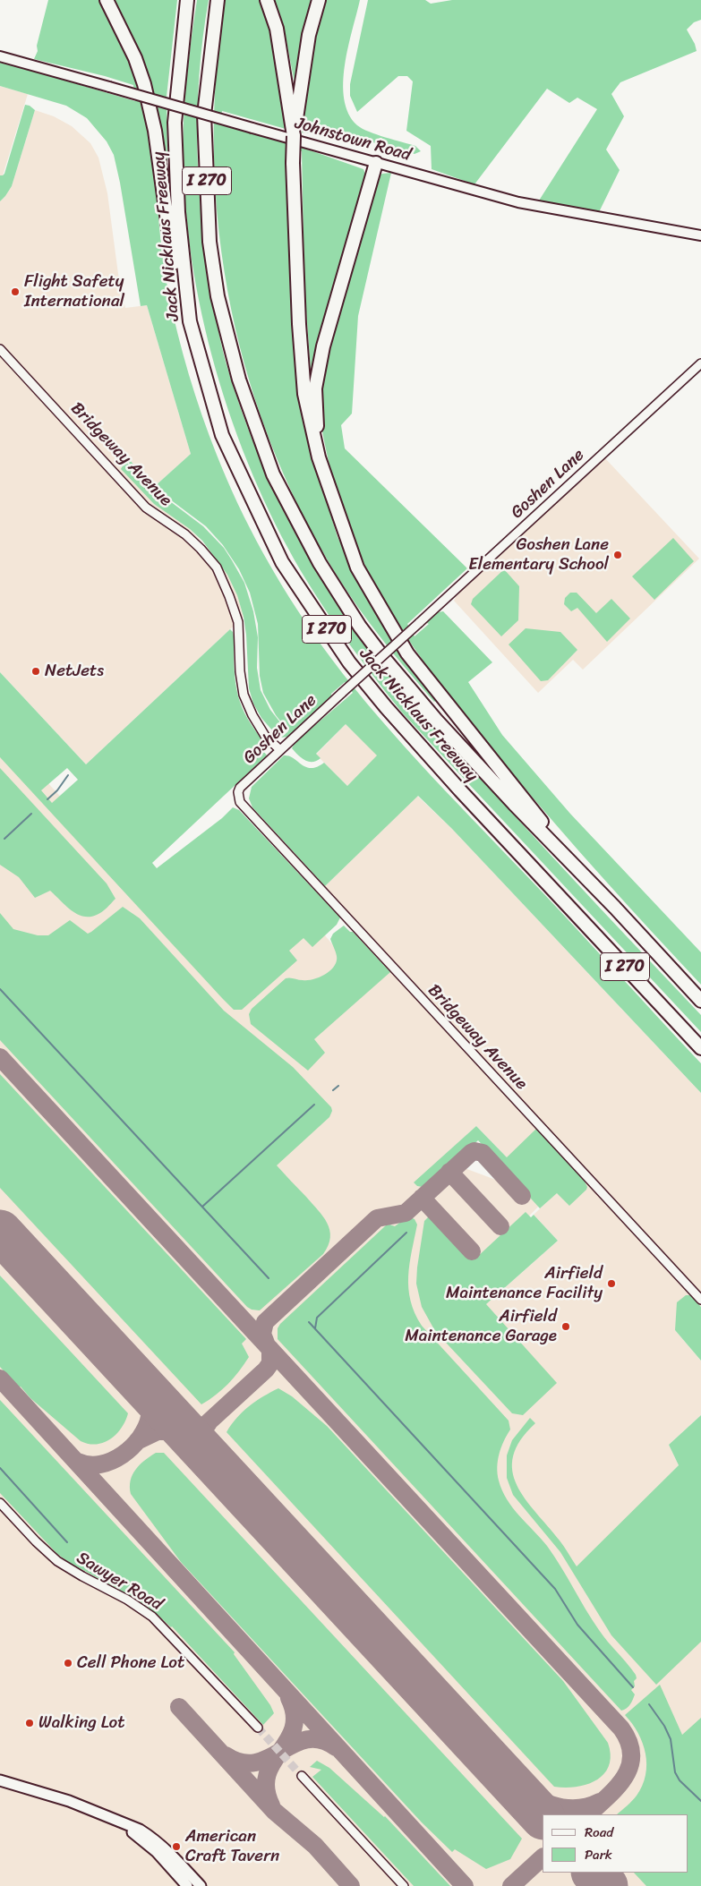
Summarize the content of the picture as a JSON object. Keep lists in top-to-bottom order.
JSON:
{
  "streets": {
    "highway": ["I 270", "Jack Nicklaus Freeway"],
    "main road": ["Johnstown Road"],
    "street": ["Bridgeway Avenue", "Goshen Lane", "Sawyer Road"]
  },
  "crossings": [
    ["Bridgeway Avenue", "Goshen Lane"]
  ],
  "places": [
    "Flight Safety International",
    "Goshen Lane Elementary School",
    "NetJets",
    "Airfield Maintenance Facility",
    "Airfield Maintenance Garage",
    "Cell Phone Lot",
    "Walking Lot",
    "American Craft Tavern"
  ],
  "legend": ["Road", "Park"]
}
